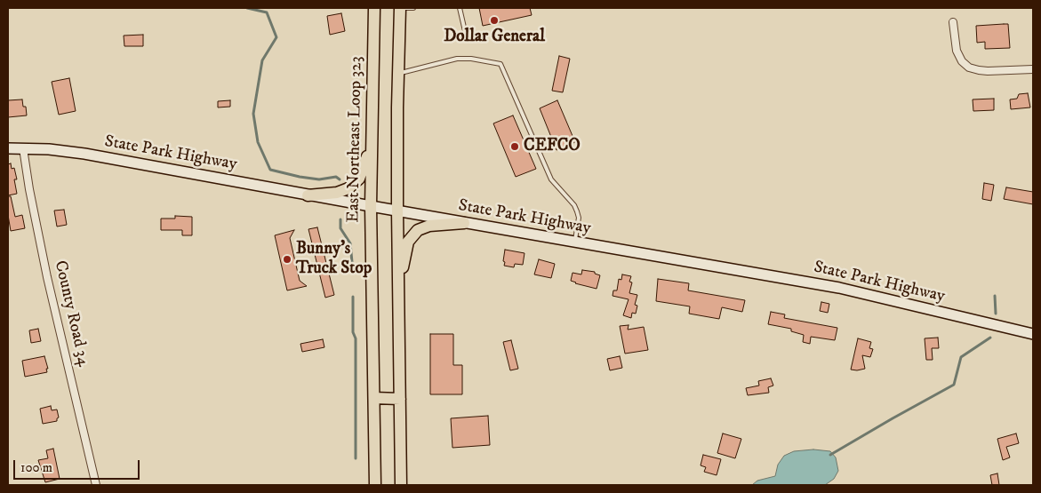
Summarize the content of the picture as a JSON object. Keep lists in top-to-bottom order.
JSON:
{
  "streets": {
    "highway": ["East Northeast Loop 323"],
    "main road": ["State Park Highway"],
    "street": ["County Road 34"]
  },
  "crossings": [
    ["East Northeast Loop 323", "State Park Highway"],
    ["State Park Highway", "County Road 34"]
  ],
  "places": ["Dollar General", "CEFCO", "Bunny's Truck Stop"],
  "scale_bar": "100 m"
}
